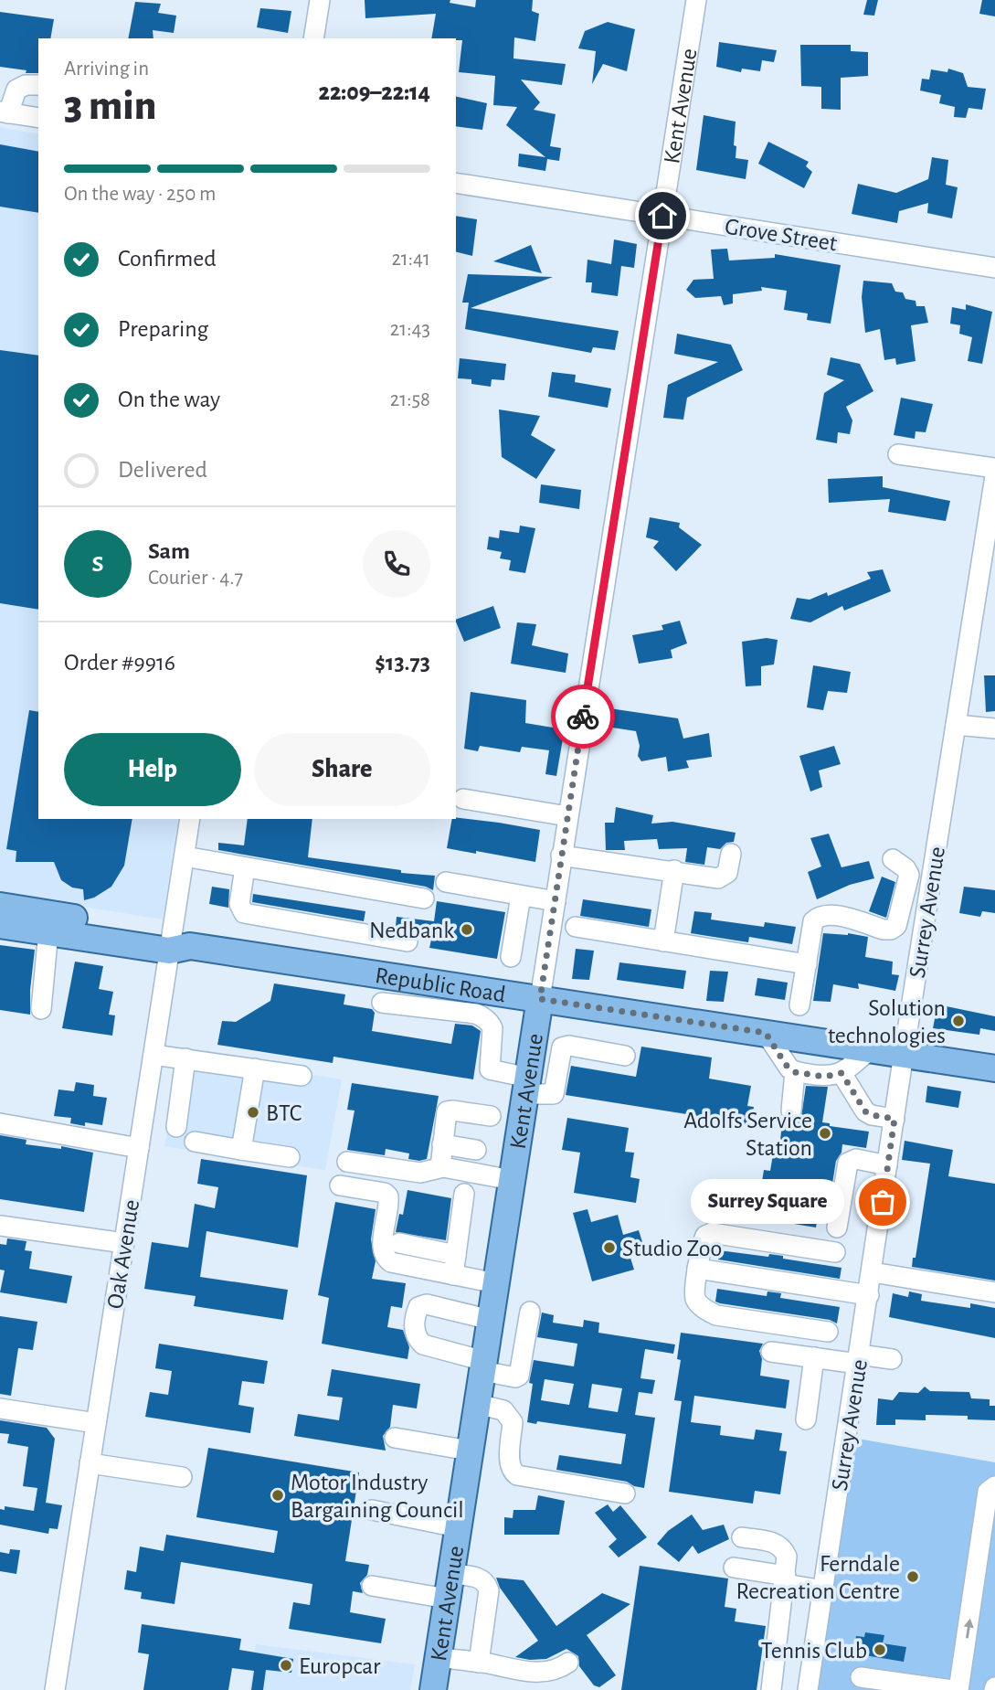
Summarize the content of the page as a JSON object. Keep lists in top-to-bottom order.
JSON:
{
  "streets": {
    "main road": ["Kent Avenue", "Republic Road"],
    "street": ["Grove Street", "Surrey Avenue", "Oak Avenue"]
  },
  "crossings": [
    ["Kent Avenue", "Grove Street"],
    ["Kent Avenue", "Republic Road"],
    ["Surrey Avenue", "Republic Road"],
    ["Republic Road", "Oak Avenue"]
  ],
  "places": [
    "Nedbank",
    "Solution technologies",
    "BTC",
    "Adolfs Service Station",
    "Surrey Square",
    "Studio Zoo",
    "Motor Industry Bargaining Council",
    "Ferndale Recreation Centre",
    "Tennis Club",
    "Europcar"
  ],
  "page": {
    "heading": ["3 min", "Arriving in", "22:09–22:14"],
    "panel": [
      "Sam",
      "Courier · 4.7",
      "Order #9916",
      "$13.73"
    ],
    "bar": "On the way · 250 m",
    "list": [
      ["Confirmed", "21:41"],
      ["Preparing", "21:43"],
      ["On the way", "21:58"],
      "Delivered"
    ],
    "round": "S",
    "buttons": ["Help", "Share"],
    "bubble": "Surrey Square"
  }
}
